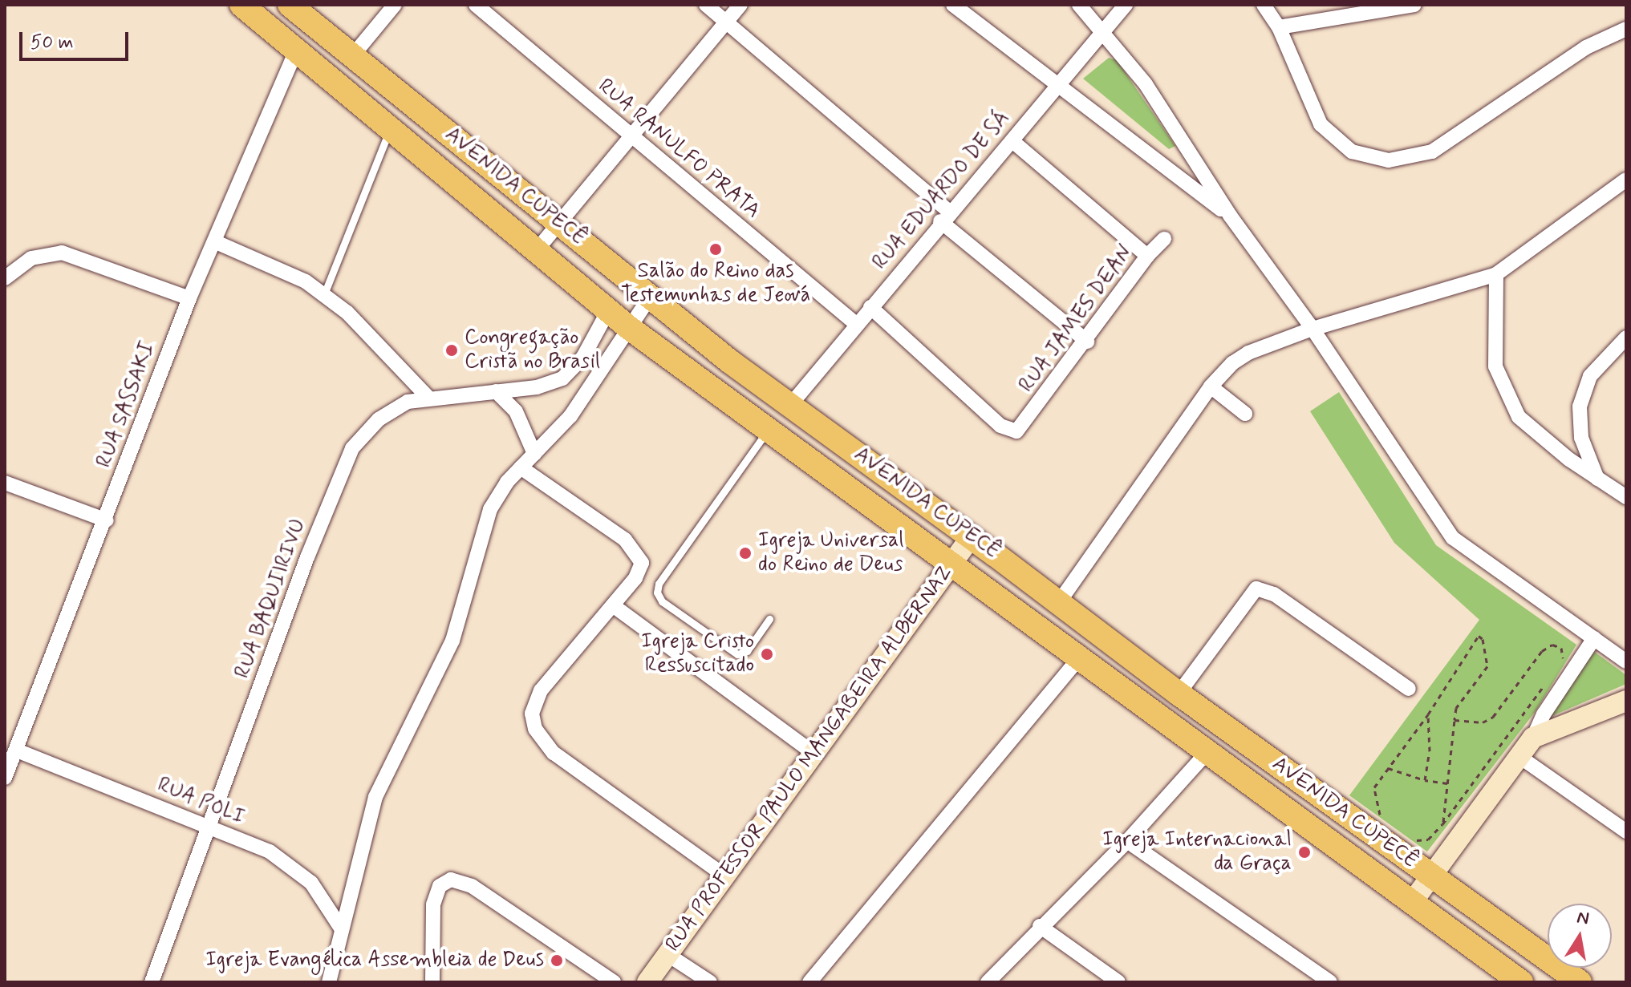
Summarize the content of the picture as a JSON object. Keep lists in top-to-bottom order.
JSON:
{
  "streets": {
    "main road": ["AVENIDA CUPECÊ"],
    "street": [
      "RUA RANULFO PRATA",
      "RUA EDUARDO DE SÁ",
      "RUA JAMES DEAN",
      "RUA SASSAKI",
      "RUA BAQUIIRIVU",
      "RUA PROFESSOR PAULO MANGABEIRA ALBERNAZ",
      "RUA POLI"
    ]
  },
  "crossings": [
    ["RUA RANULFO PRATA", "RUA EDUARDO DE SÁ"],
    ["AVENIDA CUPECÊ", "RUA EDUARDO DE SÁ"],
    ["AVENIDA CUPECÊ", "RUA SASSAKI"],
    ["AVENIDA CUPECÊ", "RUA BAQUIIRIVU"],
    ["AVENIDA CUPECÊ", "RUA PROFESSOR PAULO MANGABEIRA ALBERNAZ"],
    ["RUA EDUARDO DE SÁ", "RUA JAMES DEAN"],
    ["RUA SASSAKI", "RUA POLI"],
    ["RUA BAQUIIRIVU", "RUA POLI"]
  ],
  "places": [
    "Salão do Reino das Testemunhas de Jeová",
    "Congregação Cristã no Brasil",
    "Igreja Universal do Reino de Deus",
    "Igreja Cristo Ressuscitado",
    "Igreja Internacional da Graça",
    "Igreja Evangélica Assembleia de Deus"
  ],
  "scale_bar": "50 m",
  "north": "top"
}
